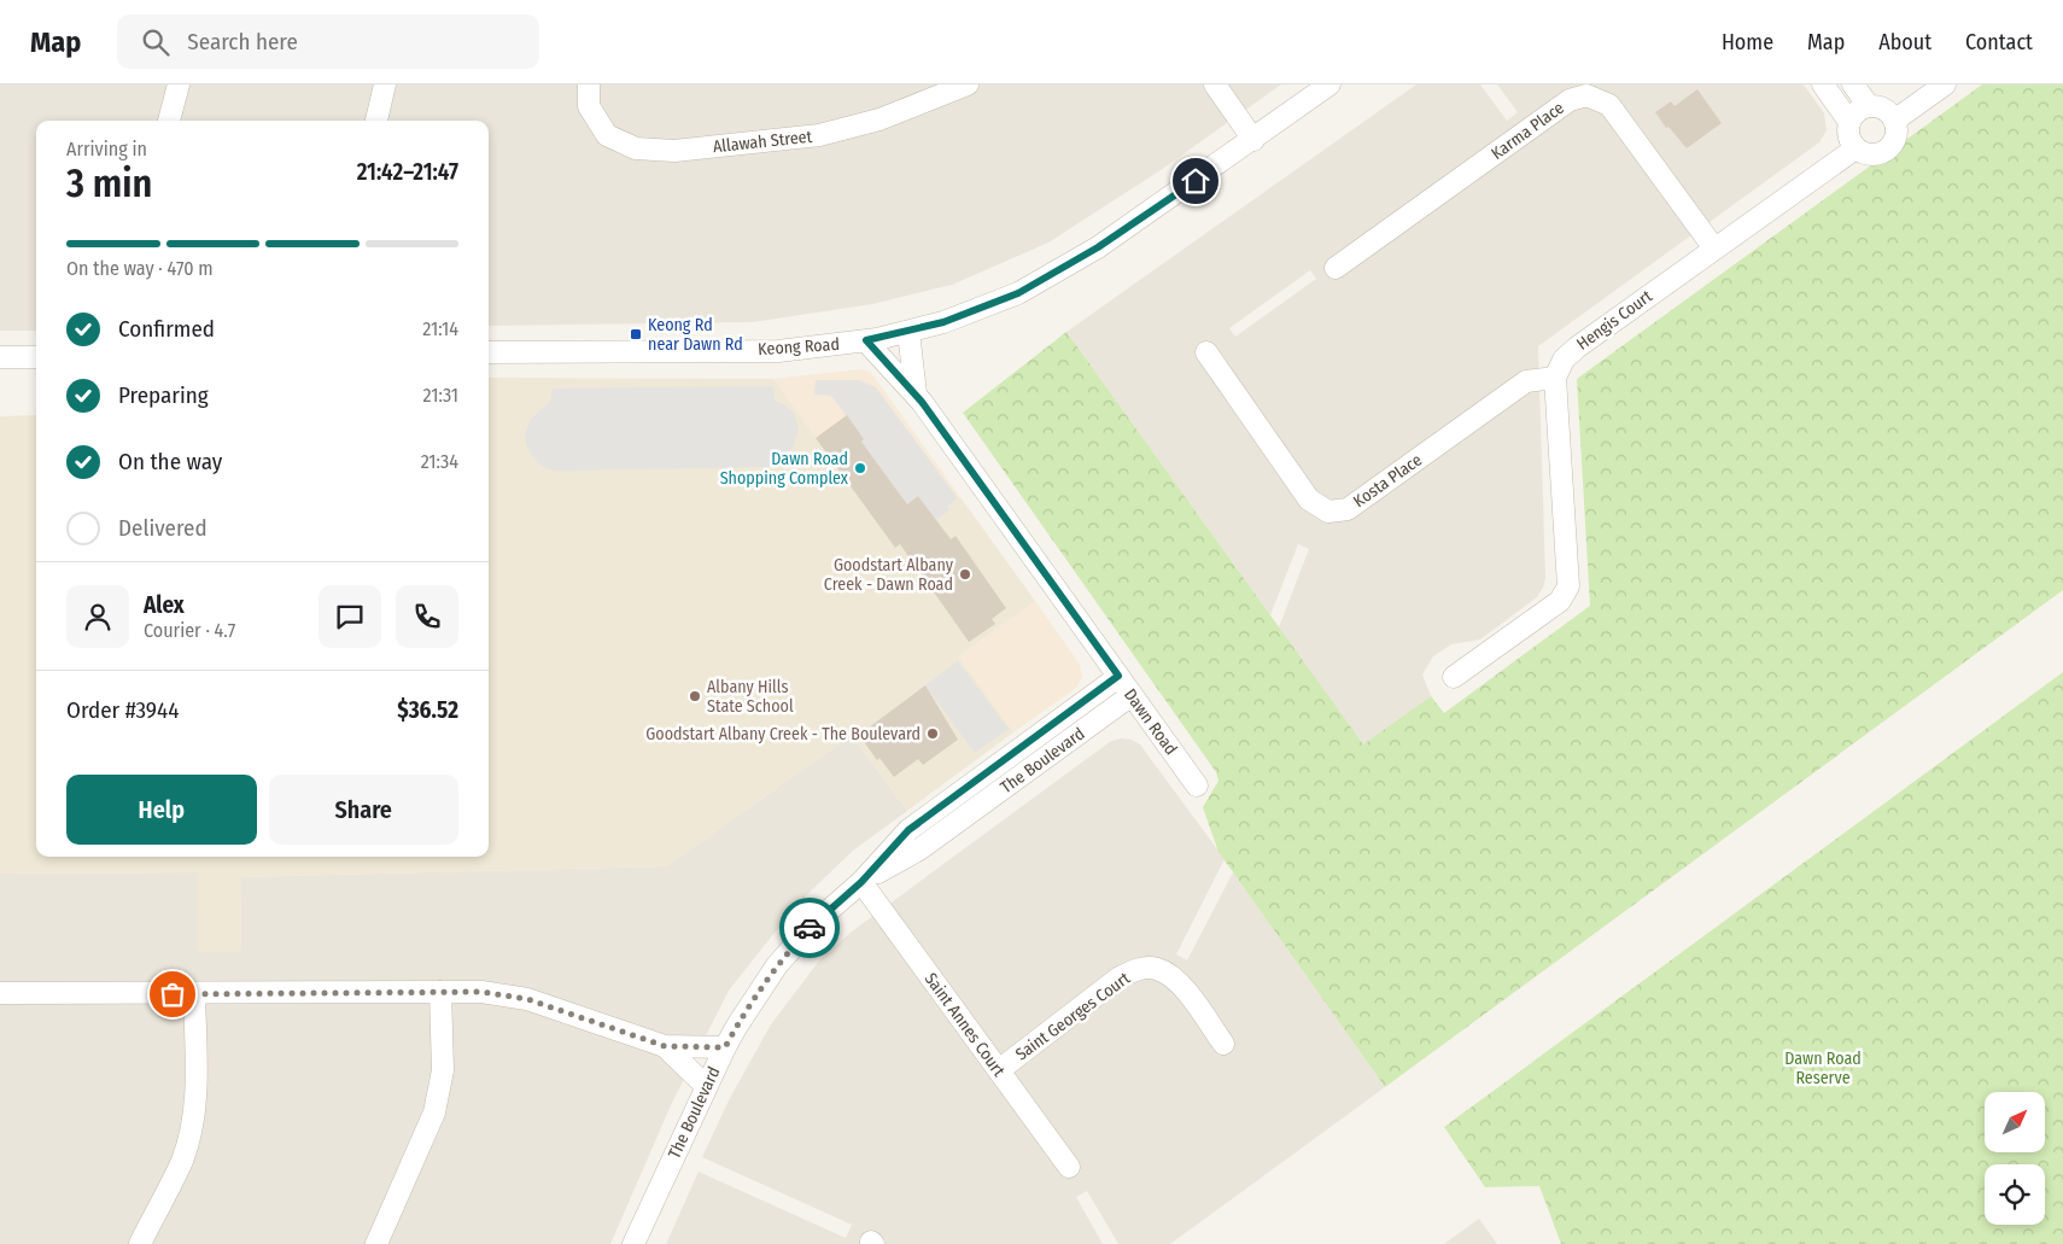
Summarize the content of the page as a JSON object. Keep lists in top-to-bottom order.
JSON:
{
  "streets": {
    "street": [
      "Karma Place",
      "Allawah Street",
      "Hengis Court",
      "Keong Road",
      "Kosta Place",
      "Dawn Road",
      "The Boulevard",
      "Saint Georges Court",
      "Saint Annes Court"
    ]
  },
  "crossings": [
    ["Karma Place", "Hengis Court"],
    ["Hengis Court", "Kosta Place"],
    ["Keong Road", "Dawn Road"],
    ["Dawn Road", "The Boulevard"],
    ["The Boulevard", "Saint Annes Court"],
    ["Saint Georges Court", "Saint Annes Court"]
  ],
  "parks": ["Dawn Road Reserve"],
  "places": {
    "transit": ["Keong Rd near Dawn Rd"],
    "other": [
      "Dawn Road Shopping Complex",
      "Goodstart Albany Creek - Dawn Road",
      "Albany Hills State School",
      "Goodstart Albany Creek - The Boulevard"
    ]
  },
  "north": "top right",
  "page": {
    "header": "Map",
    "search": "Search here",
    "nav": [
      "Home",
      "Map",
      "About",
      "Contact"
    ],
    "heading": ["3 min", "Arriving in", "21:42–21:47"],
    "panel": [
      "Alex",
      "Courier · 4.7",
      "Order #3944",
      "$36.52"
    ],
    "bar": "On the way · 470 m",
    "list": [
      ["Confirmed", "21:14"],
      ["Preparing", "21:31"],
      ["On the way", "21:34"],
      "Delivered"
    ],
    "buttons": ["Help", "Share"]
  }
}
